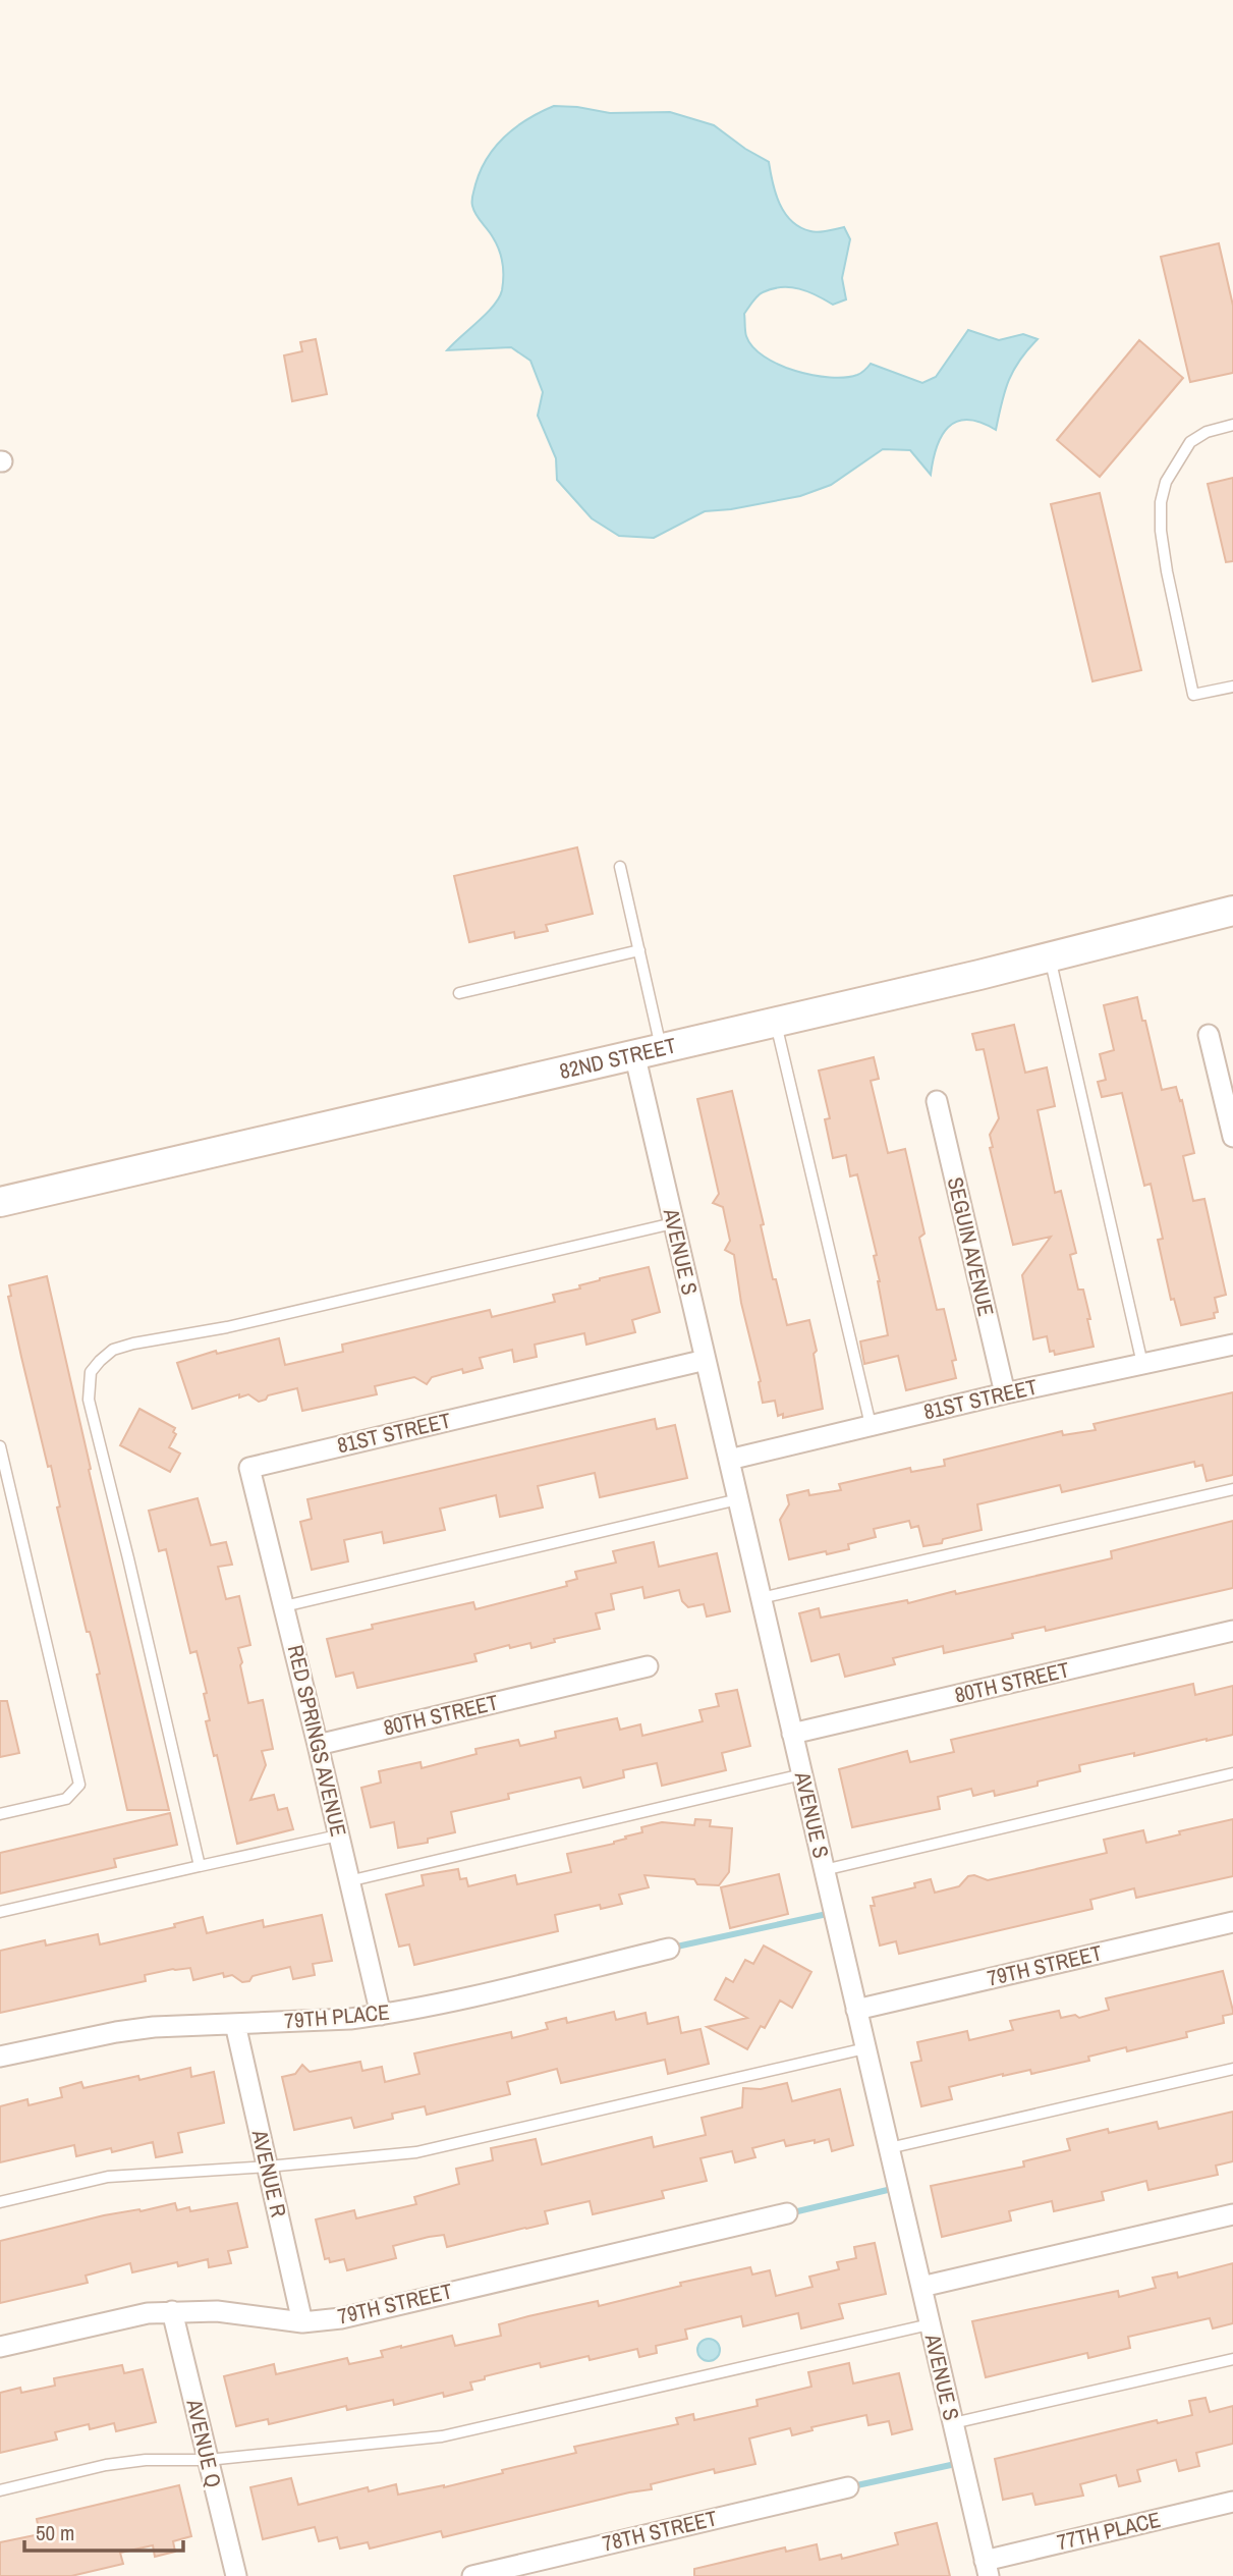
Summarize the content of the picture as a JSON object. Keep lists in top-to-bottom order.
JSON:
{
  "streets": {
    "main road": ["82ND STREET"],
    "street": [
      "SEGUIN AVENUE",
      "AVENUE S",
      "81ST STREET",
      "80TH STREET",
      "RED SPRINGS AVENUE",
      "79TH STREET",
      "79TH PLACE",
      "AVENUE R",
      "AVENUE Q",
      "78TH STREET",
      "77TH PLACE"
    ]
  },
  "crossings": [
    ["82ND STREET", "AVENUE S"],
    ["SEGUIN AVENUE", "81ST STREET"],
    ["AVENUE S", "81ST STREET"],
    ["AVENUE S", "80TH STREET"],
    ["AVENUE S", "79TH STREET"],
    ["AVENUE S", "77TH PLACE"],
    ["81ST STREET", "RED SPRINGS AVENUE"],
    ["80TH STREET", "RED SPRINGS AVENUE"],
    ["RED SPRINGS AVENUE", "79TH PLACE"],
    ["79TH STREET", "AVENUE R"],
    ["79TH STREET", "AVENUE Q"],
    ["79TH PLACE", "AVENUE R"]
  ],
  "scale_bar": "50 m"
}
